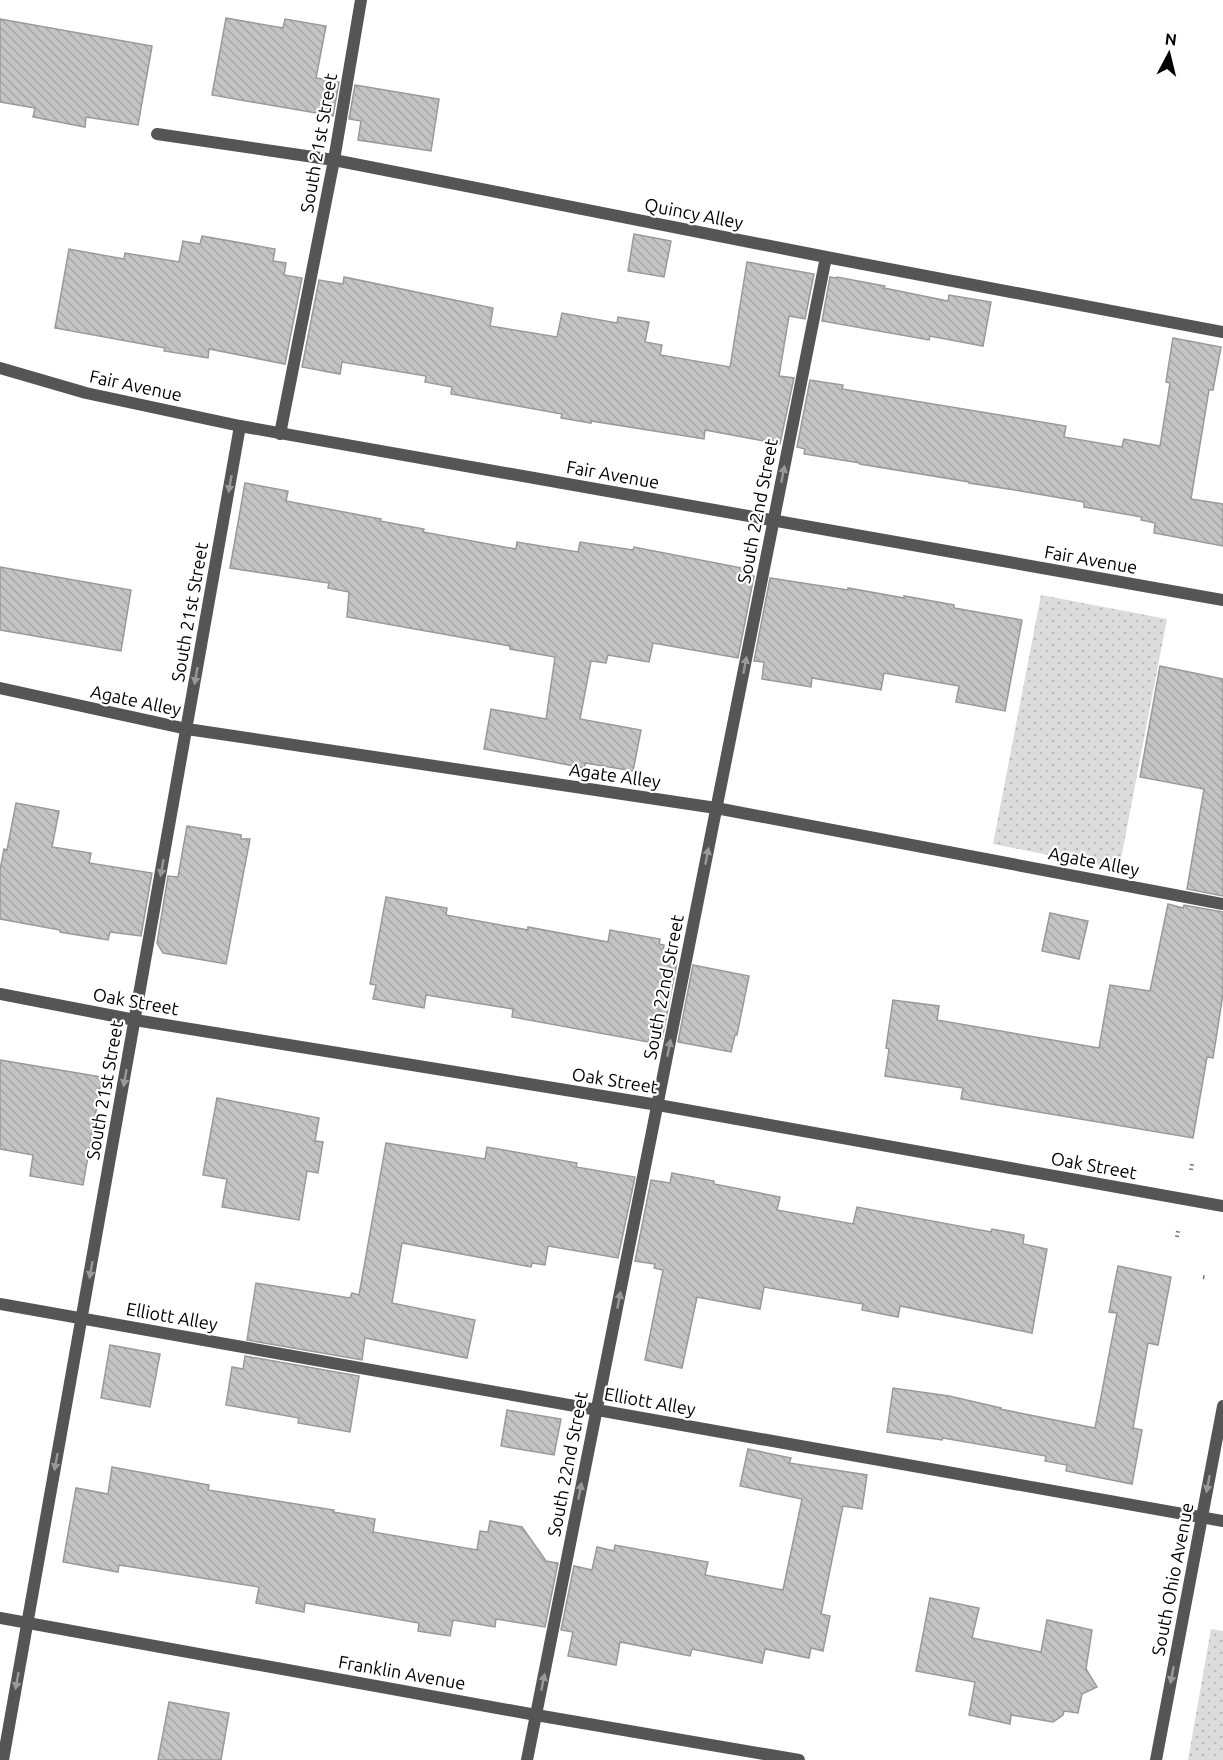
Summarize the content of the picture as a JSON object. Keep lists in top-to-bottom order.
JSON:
{
  "streets": {
    "street": [
      "South 21st Street",
      "Quincy Alley",
      "Fair Avenue",
      "South 22nd Street",
      "Agate Alley",
      "Oak Street",
      "Elliott Alley",
      "South Ohio Avenue",
      "Franklin Avenue"
    ]
  },
  "crossings": [
    ["South 21st Street", "Quincy Alley"],
    ["South 21st Street", "Fair Avenue"],
    ["South 21st Street", "Agate Alley"],
    ["South 21st Street", "Oak Street"],
    ["South 21st Street", "Elliott Alley"],
    ["South 21st Street", "Franklin Avenue"],
    ["Quincy Alley", "South 22nd Street"],
    ["Fair Avenue", "South 22nd Street"],
    ["South 22nd Street", "Agate Alley"],
    ["South 22nd Street", "Oak Street"],
    ["South 22nd Street", "Elliott Alley"],
    ["South 22nd Street", "Franklin Avenue"],
    ["Elliott Alley", "South Ohio Avenue"]
  ],
  "one_way": ["South 21st Street", "South 22nd Street", "South Ohio Avenue"],
  "north": "top"
}
